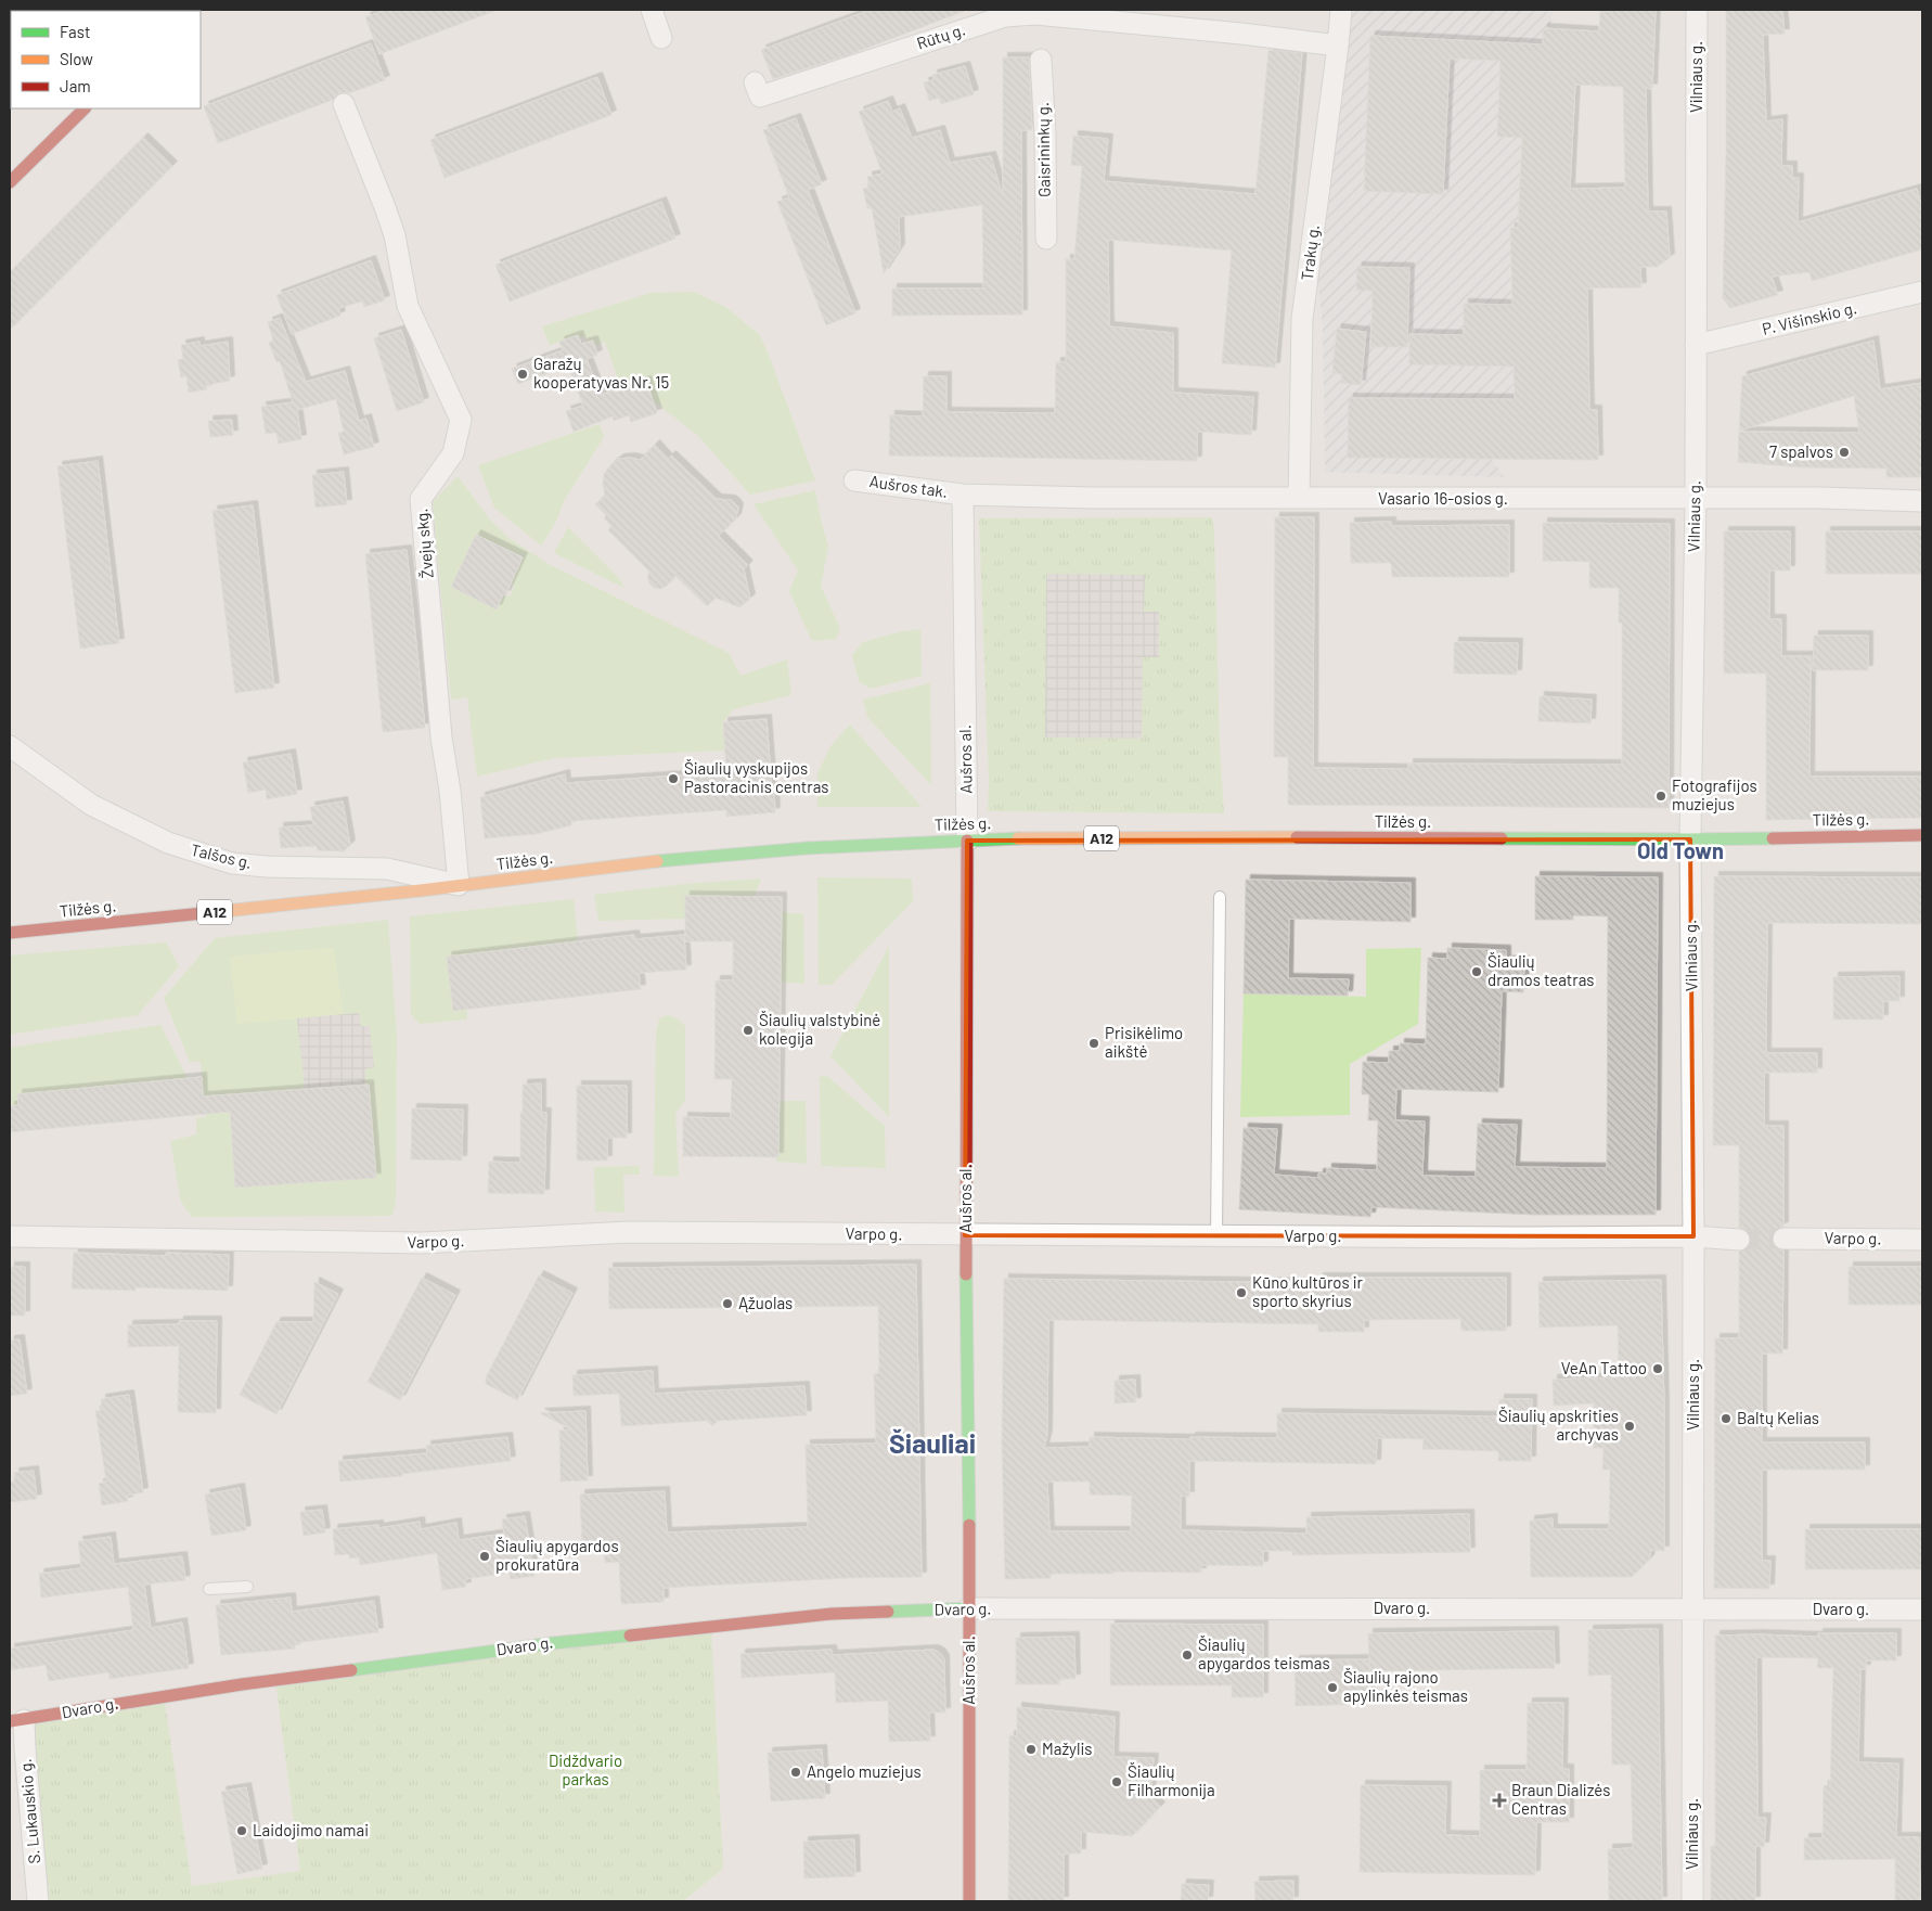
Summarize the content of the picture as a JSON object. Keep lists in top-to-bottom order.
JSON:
{
  "streets": {
    "main road": [
      "Aušros al.",
      "Tilžės g.",
      "A12",
      "Dvaro g."
    ],
    "street": [
      "Rūtų g.",
      "Vilniaus g.",
      "Gaisrininkų g.",
      "Trakų g.",
      "P. Višinskio g.",
      "Aušros tak.",
      "Vasario 16-osios g.",
      "Žvejų skg.",
      "Talšos g.",
      "Varpo g.",
      "S. Lukauskio g."
    ]
  },
  "crossings": [
    ["Rūtų g.", "Trakų g."],
    ["Vilniaus g.", "P. Višinskio g."],
    ["Vilniaus g.", "Vasario 16-osios g."],
    ["Vilniaus g.", "Tilžės g."],
    ["Vilniaus g.", "Varpo g."],
    ["Vilniaus g.", "Dvaro g."],
    ["Trakų g.", "Vasario 16-osios g."],
    ["Aušros tak.", "Vasario 16-osios g."],
    ["Aušros tak.", "Aušros al."],
    ["Vasario 16-osios g.", "Aušros al."],
    ["Žvejų skg.", "Tilžės g."],
    ["Žvejų skg.", "Talšos g."],
    ["Aušros al.", "Tilžės g."],
    ["Aušros al.", "Varpo g."],
    ["Aušros al.", "Dvaro g."],
    ["Tilžės g.", "Talšos g."],
    ["Dvaro g.", "S. Lukauskio g."]
  ],
  "districts": ["Old Town", "Šiauliai"],
  "parks": ["Didždvario parkas"],
  "places": {
    "other": [
      "Garažų kooperatyvas Nr. 15",
      "7 spalvos",
      "Šiaulių vyskupijos Pastoracinis centras",
      "Fotografijos muziejus",
      "Šiaulių dramos teatras",
      "Šiaulių valstybinė kolegija",
      "Prisikėlimo aikštė",
      "Kūno kultūros ir sporto skyrius",
      "Ąžuolas",
      "VeAn Tattoo",
      "Baltų Kelias",
      "Šiaulių apskrities archyvas",
      "Šiaulių apygardos prokuratūra",
      "Šiaulių apygardos teismas",
      "Šiaulių rajono apylinkės teismas",
      "Mažylis",
      "Angelo muziejus",
      "Šiaulių Filharmonija",
      "Laidojimo namai"
    ],
    "health": ["Braun Dializės Centras"]
  },
  "legend": ["Fast", "Slow", "Jam"]
}
